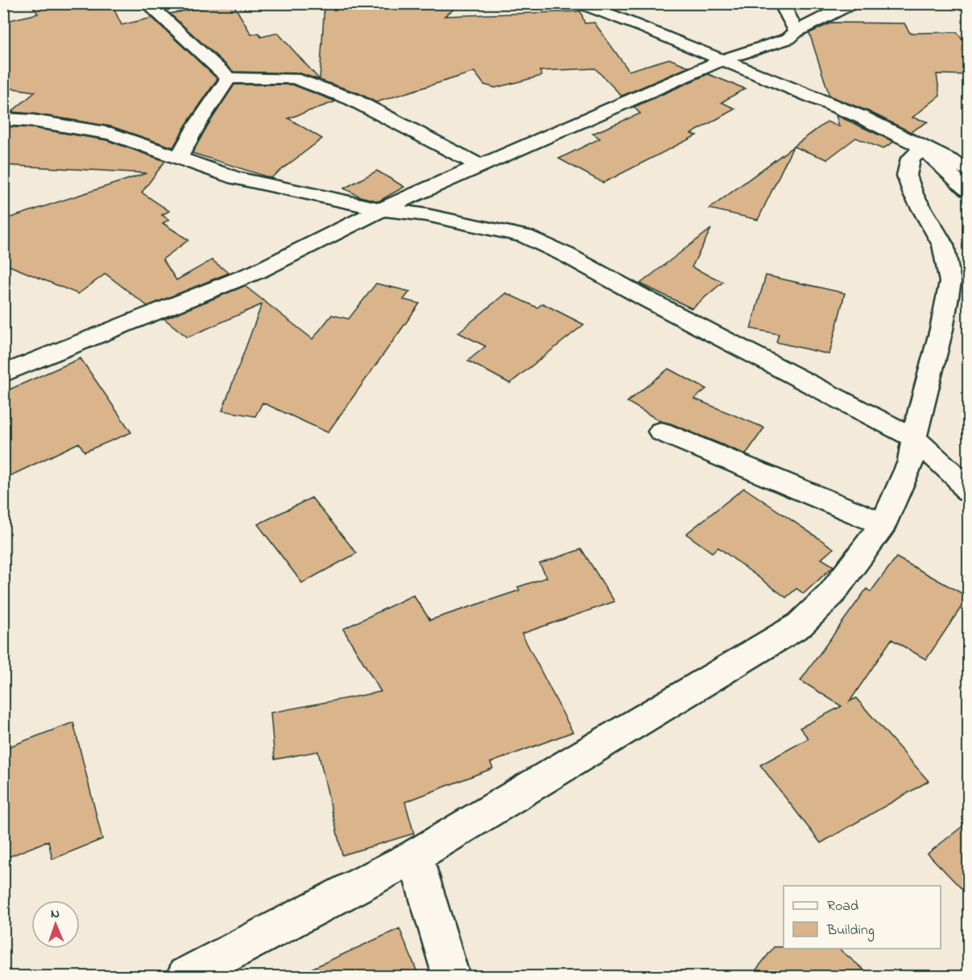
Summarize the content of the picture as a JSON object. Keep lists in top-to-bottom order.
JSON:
{
  "legend": ["Road", "Building"],
  "north": "top"
}
